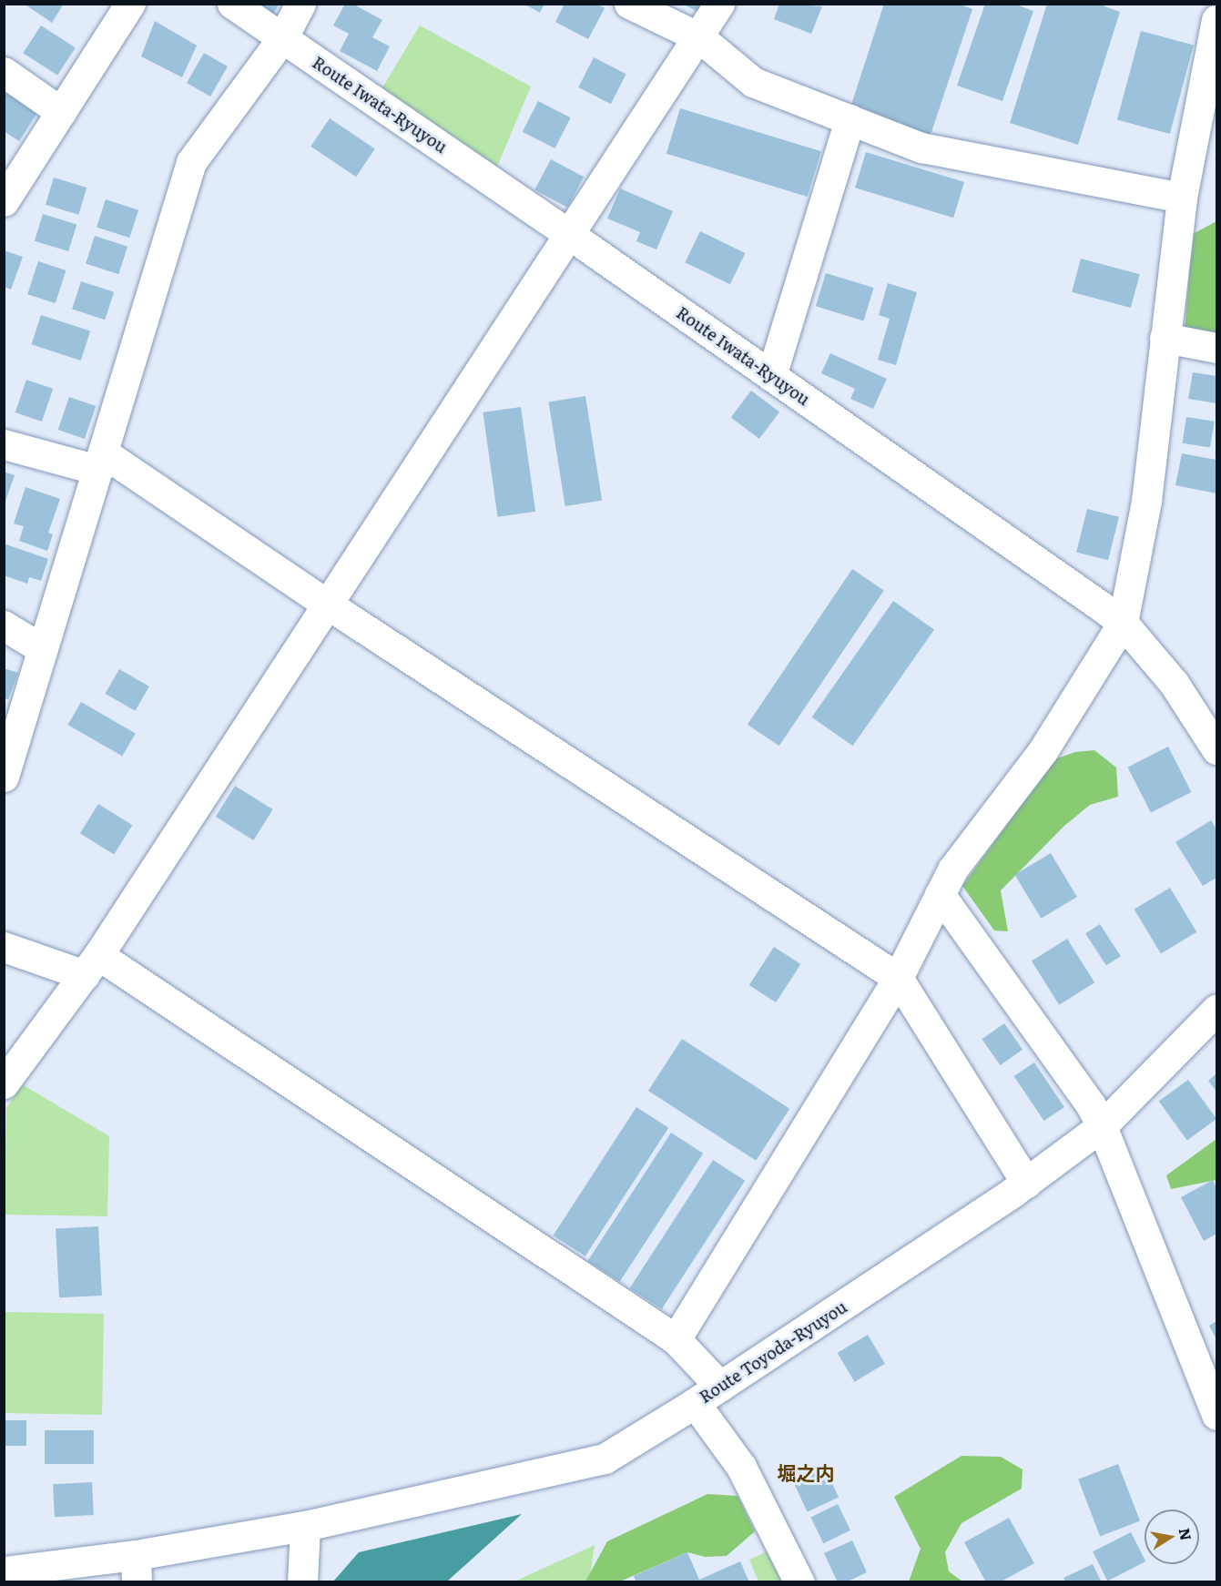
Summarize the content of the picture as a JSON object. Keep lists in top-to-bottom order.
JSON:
{
  "streets": {
    "street": ["Route Iwata-Ryuyou", "Route Toyoda-Ryuyou"]
  },
  "districts": ["堀之内"],
  "north": "right"
}
